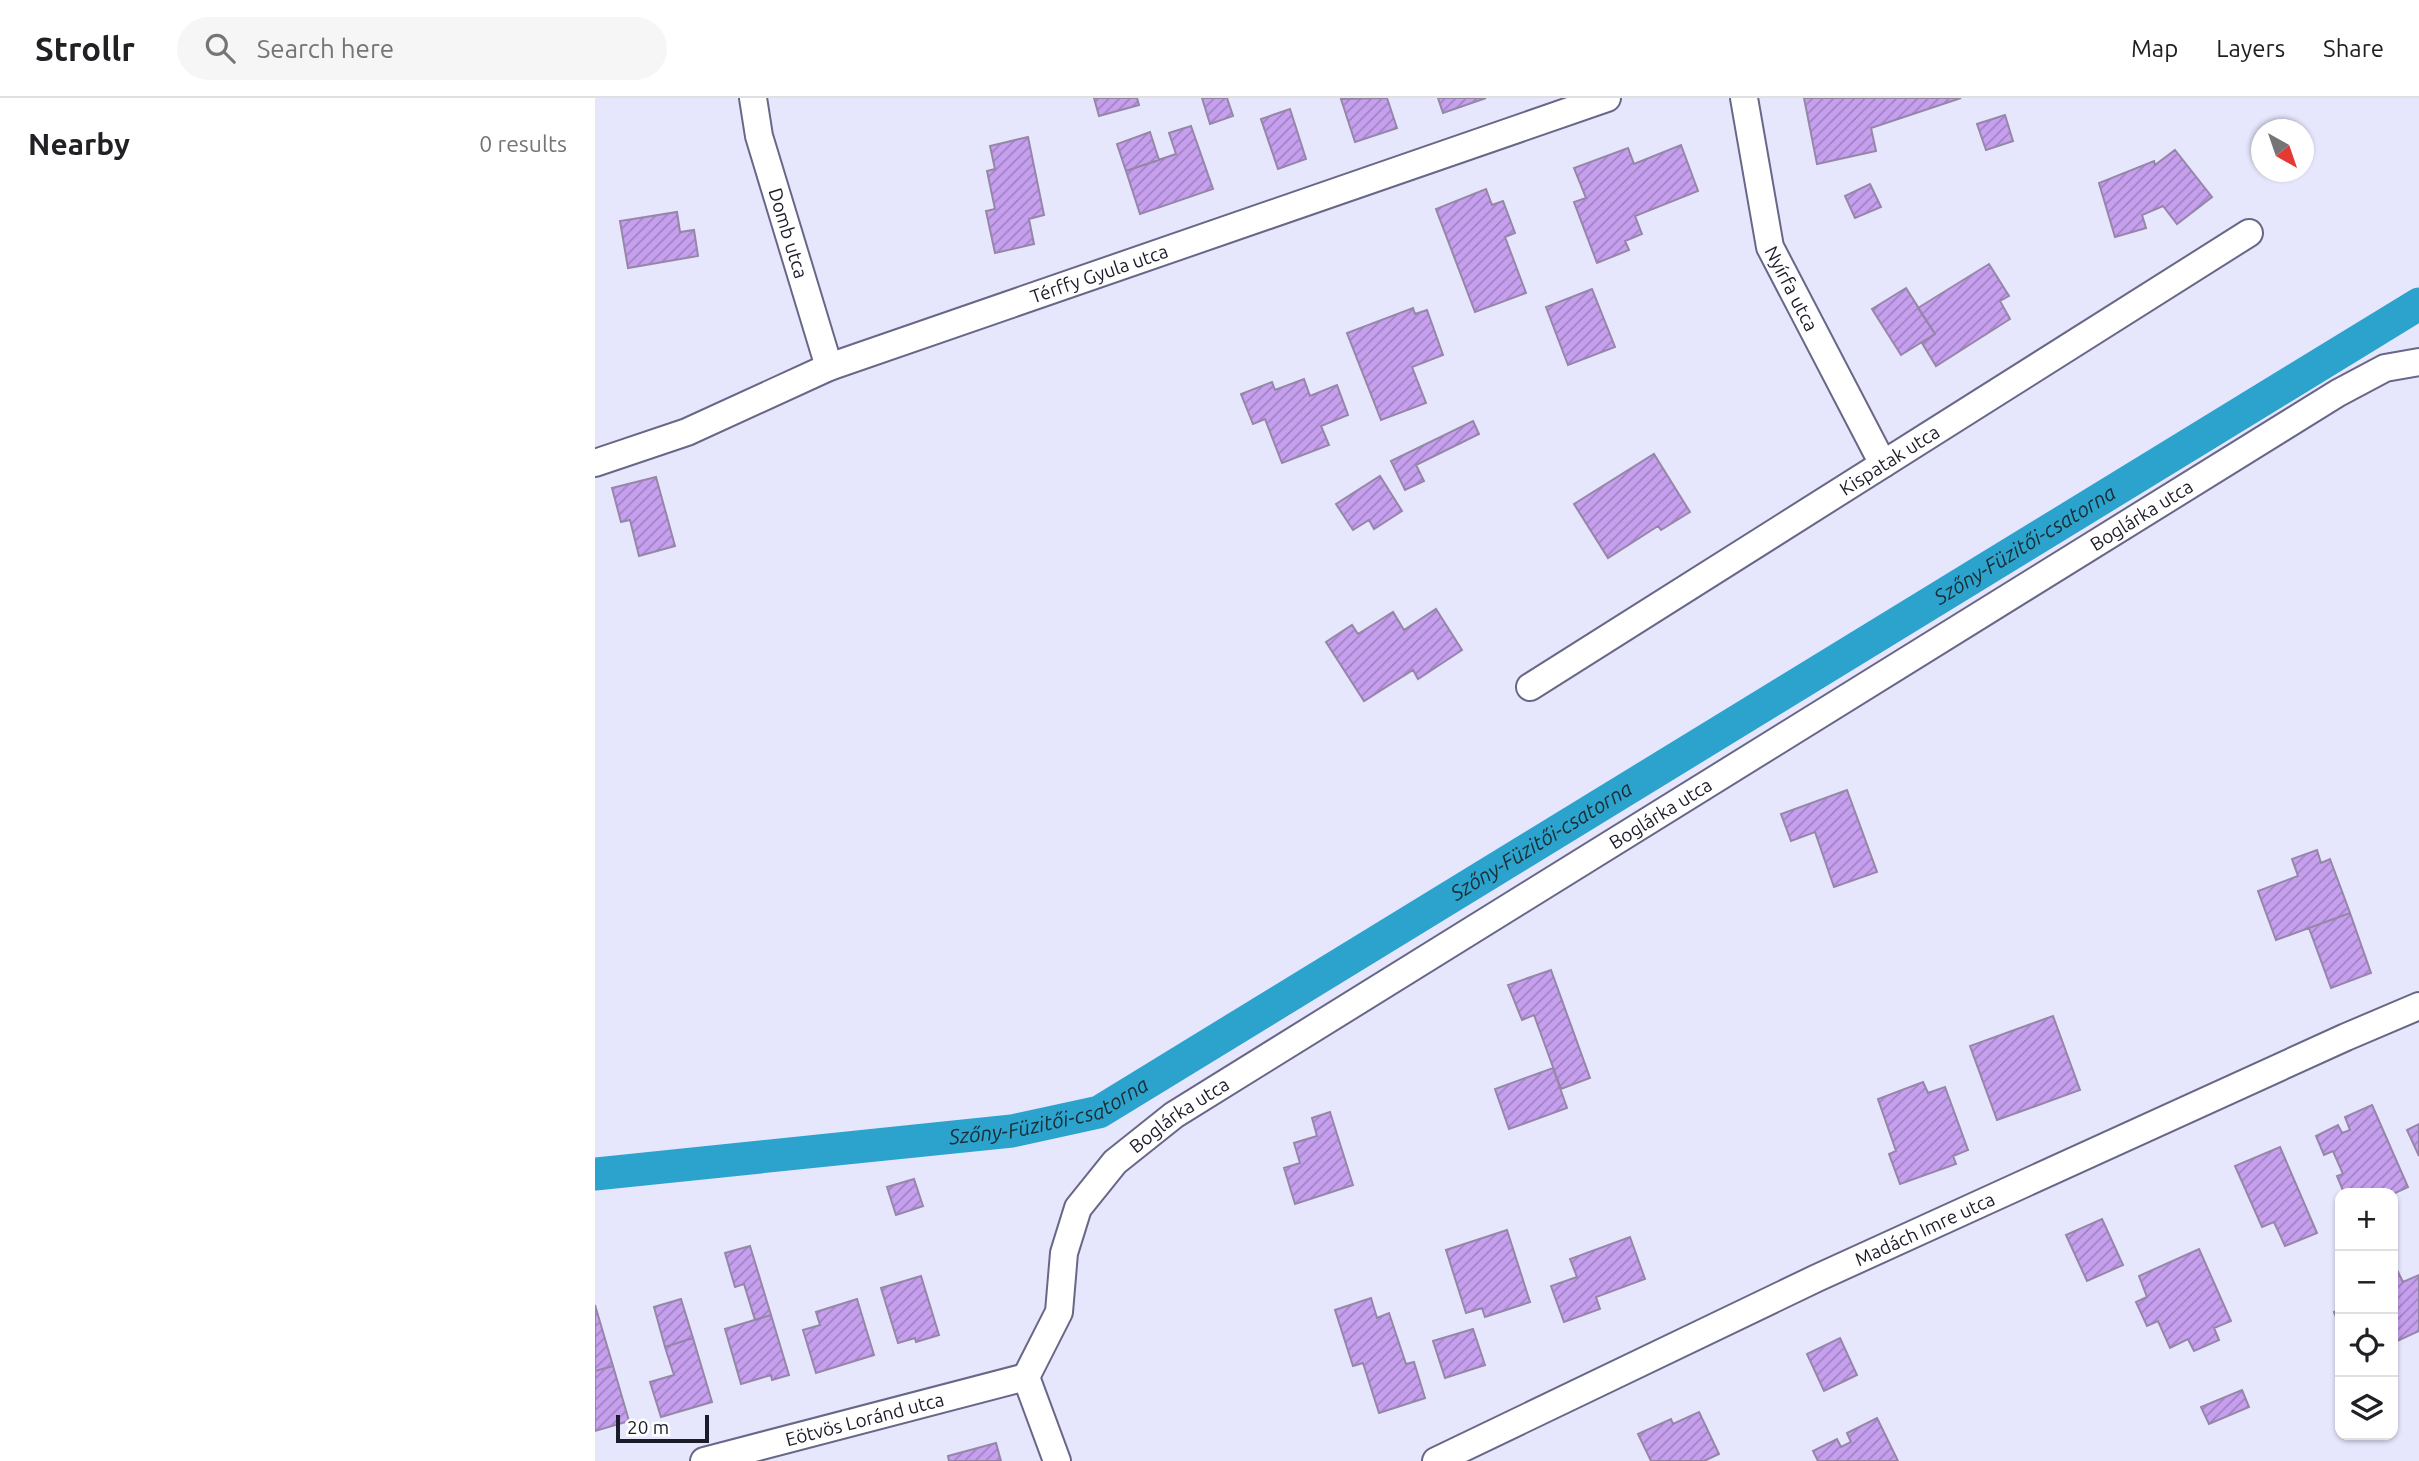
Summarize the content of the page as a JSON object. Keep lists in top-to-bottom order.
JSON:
{
  "streets": {
    "street": [
      "Domb utca",
      "Térffy Gyula utca",
      "Nyírfa utca",
      "Kispatak utca",
      "Boglárka utca",
      "Madách Imre utca",
      "Eötvös Loránd utca"
    ]
  },
  "crossings": [
    ["Domb utca", "Térffy Gyula utca"],
    ["Nyírfa utca", "Kispatak utca"],
    ["Boglárka utca", "Eötvös Loránd utca"]
  ],
  "water": ["Szőny-Füzitői-csatorna"],
  "scale_bar": "20 m",
  "north": "bottom right",
  "page": {
    "header": "Strollr",
    "search": "Search here",
    "nav": ["Map", "Layers", "Share"],
    "heading": ["Nearby", "0 results"],
    "map_buttons": ["+", "−"],
    "scale": "20 m"
  }
}
